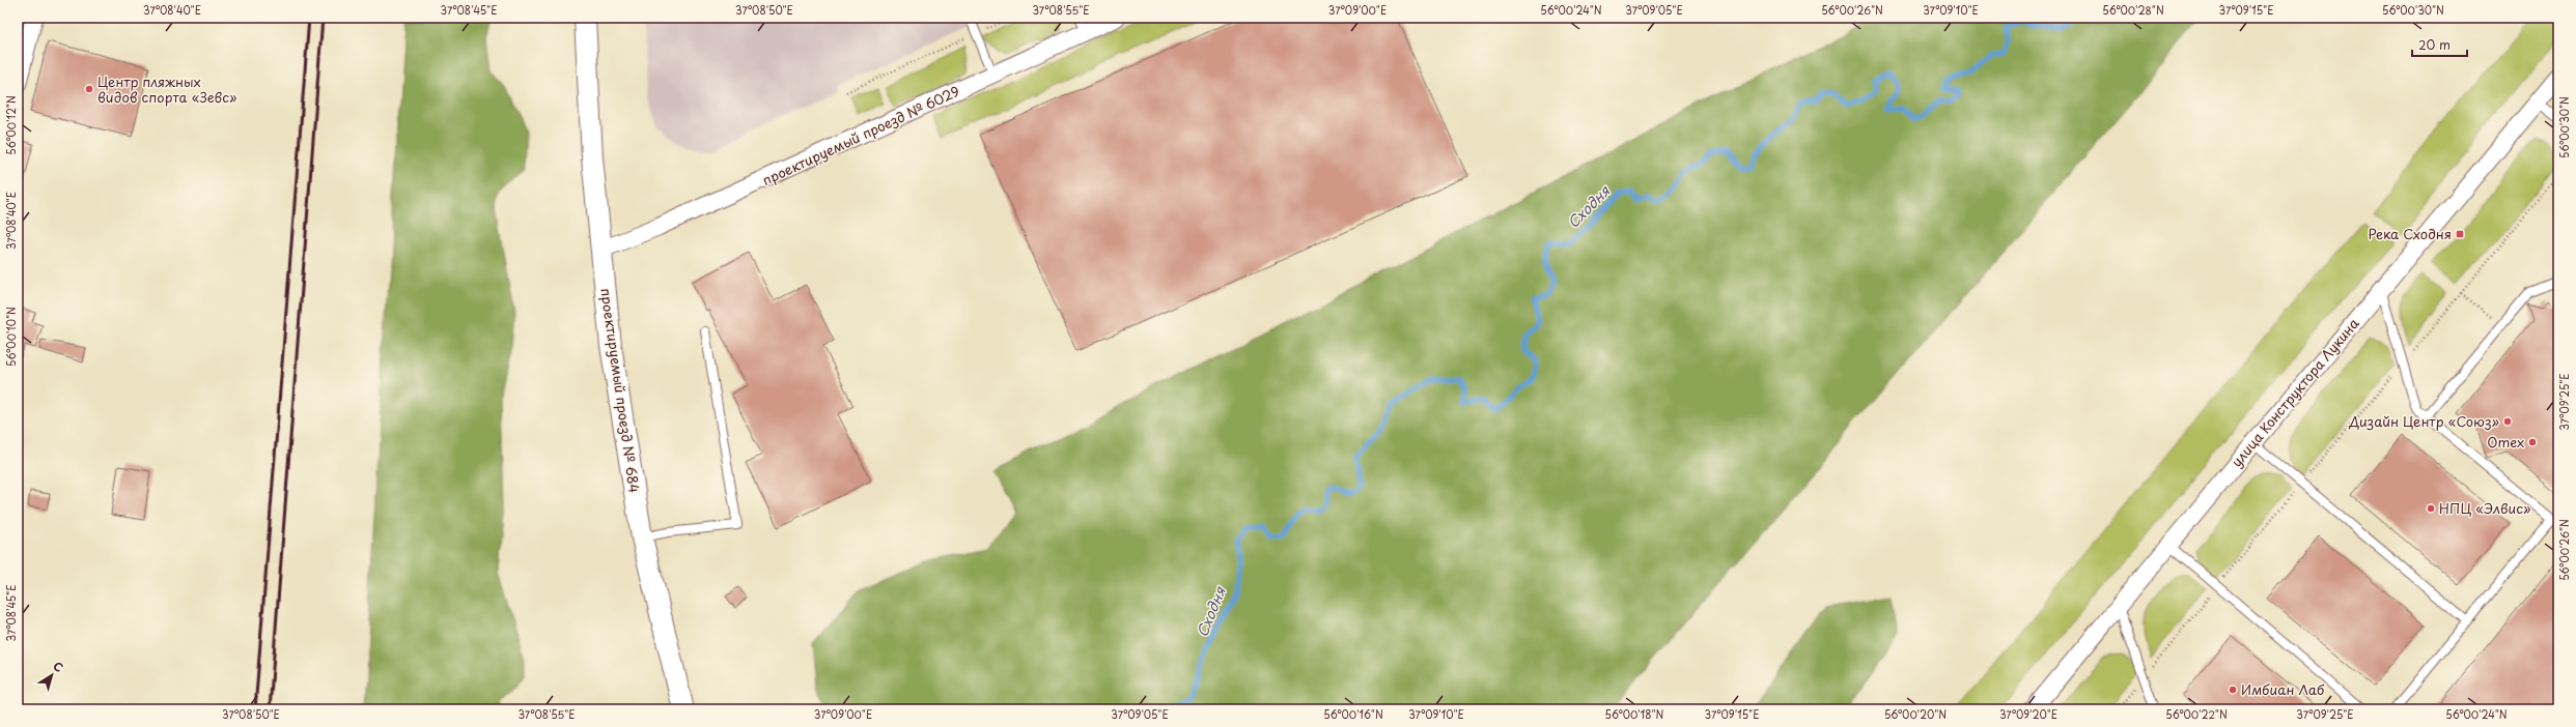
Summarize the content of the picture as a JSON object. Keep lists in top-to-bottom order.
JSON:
{
  "streets": {
    "street": ["проектируемый проезд № 6029", "проектируемый проезд № 684", "улица Конструктора Лукина"]
  },
  "crossings": [
    ["проектируемый проезд № 6029", "проектируемый проезд № 684"]
  ],
  "water": ["Сходня"],
  "places": {
    "other": [
      "Центр пляжных видов спорта «Зевс»",
      "Дизайн Центр «Союз»",
      "Omex",
      "НПЦ «Элвис»",
      "Имбиан Лаб"
    ],
    "transit": ["Река Сходня"]
  },
  "scale_bar": "20 m",
  "north": "top right",
  "coordinates": [
    "37°08'40\"E",
    "37°08'45\"E",
    "37°08'50\"E",
    "37°08'55\"E",
    "37°09'00\"E",
    "56°00'24\"N",
    "37°09'05\"E",
    "56°00'26\"N",
    "37°09'10\"E",
    "56°00'28\"N",
    "37°09'15\"E",
    "56°00'30\"N",
    "56°00'12\"N",
    "56°00'10\"N",
    "37°09'25\"E",
    "56°00'16\"N",
    "56°00'18\"N",
    "56°00'20\"N",
    "37°09'20\"E",
    "56°00'22\"N"
  ]
}
